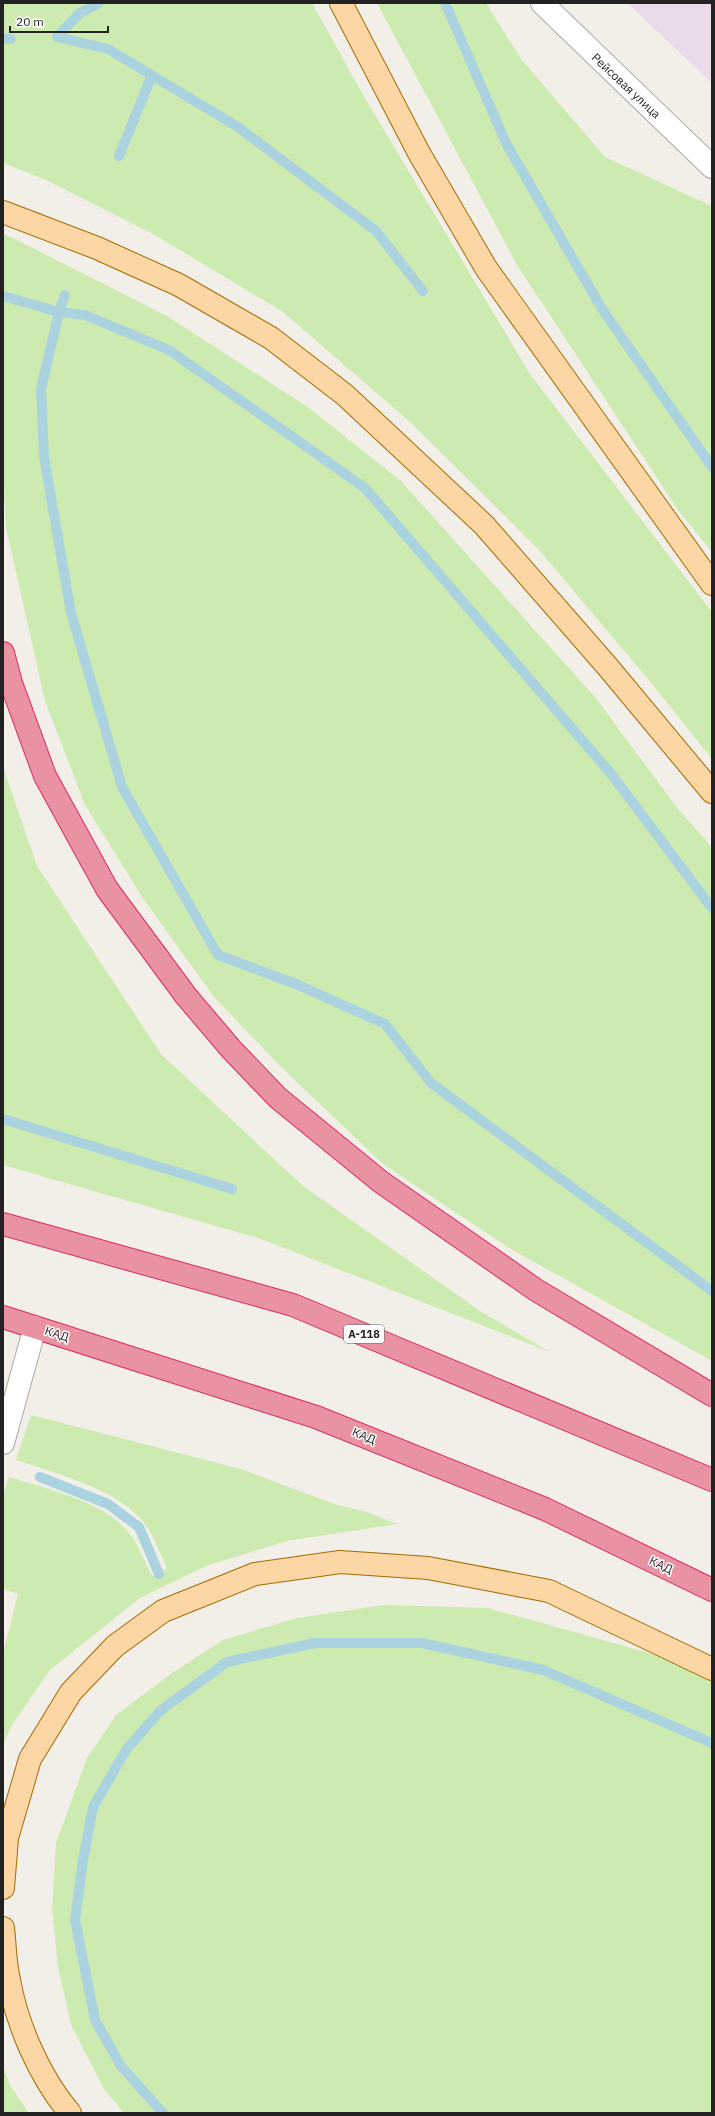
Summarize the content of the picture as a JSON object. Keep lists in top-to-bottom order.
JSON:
{
  "streets": {
    "highway": ["КАД", "А-118"],
    "street": ["Рейсовая улица"]
  },
  "scale_bar": "20 m"
}
